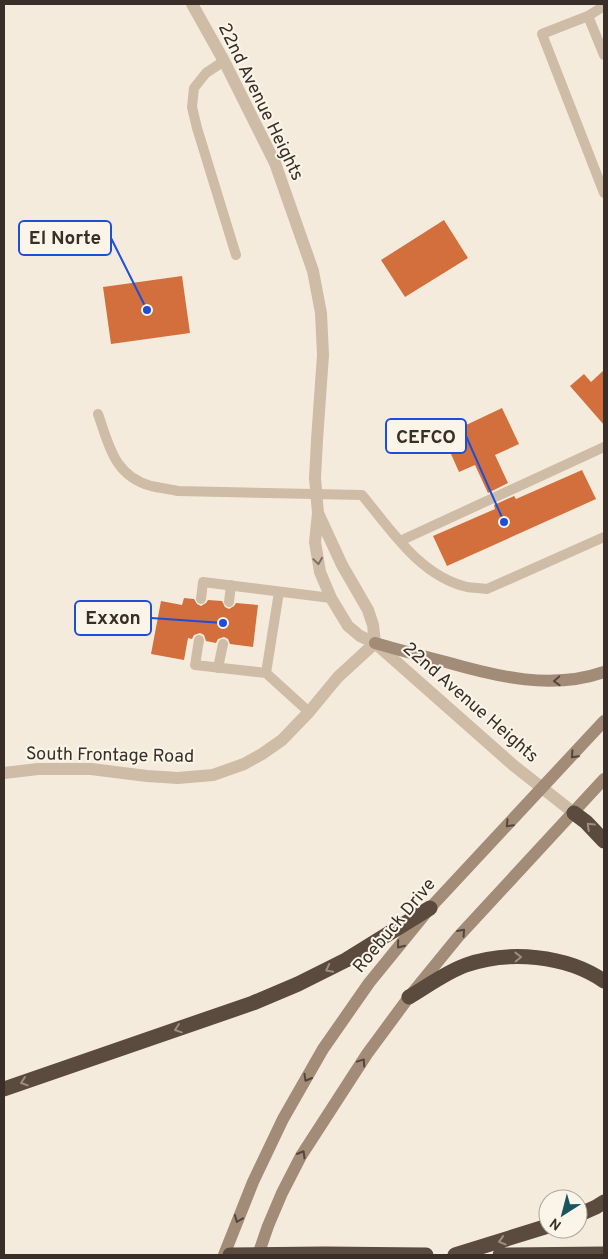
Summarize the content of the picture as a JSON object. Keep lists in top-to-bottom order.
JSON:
{
  "streets": {
    "main road": ["Roebuck Drive"],
    "street": ["22nd Avenue Heights", "South Frontage Road"]
  },
  "crossings": [
    ["22nd Avenue Heights", "South Frontage Road"],
    ["22nd Avenue Heights", "Roebuck Drive"]
  ],
  "places": ["El Norte", "CEFCO", "Exxon"],
  "north": "bottom left"
}
